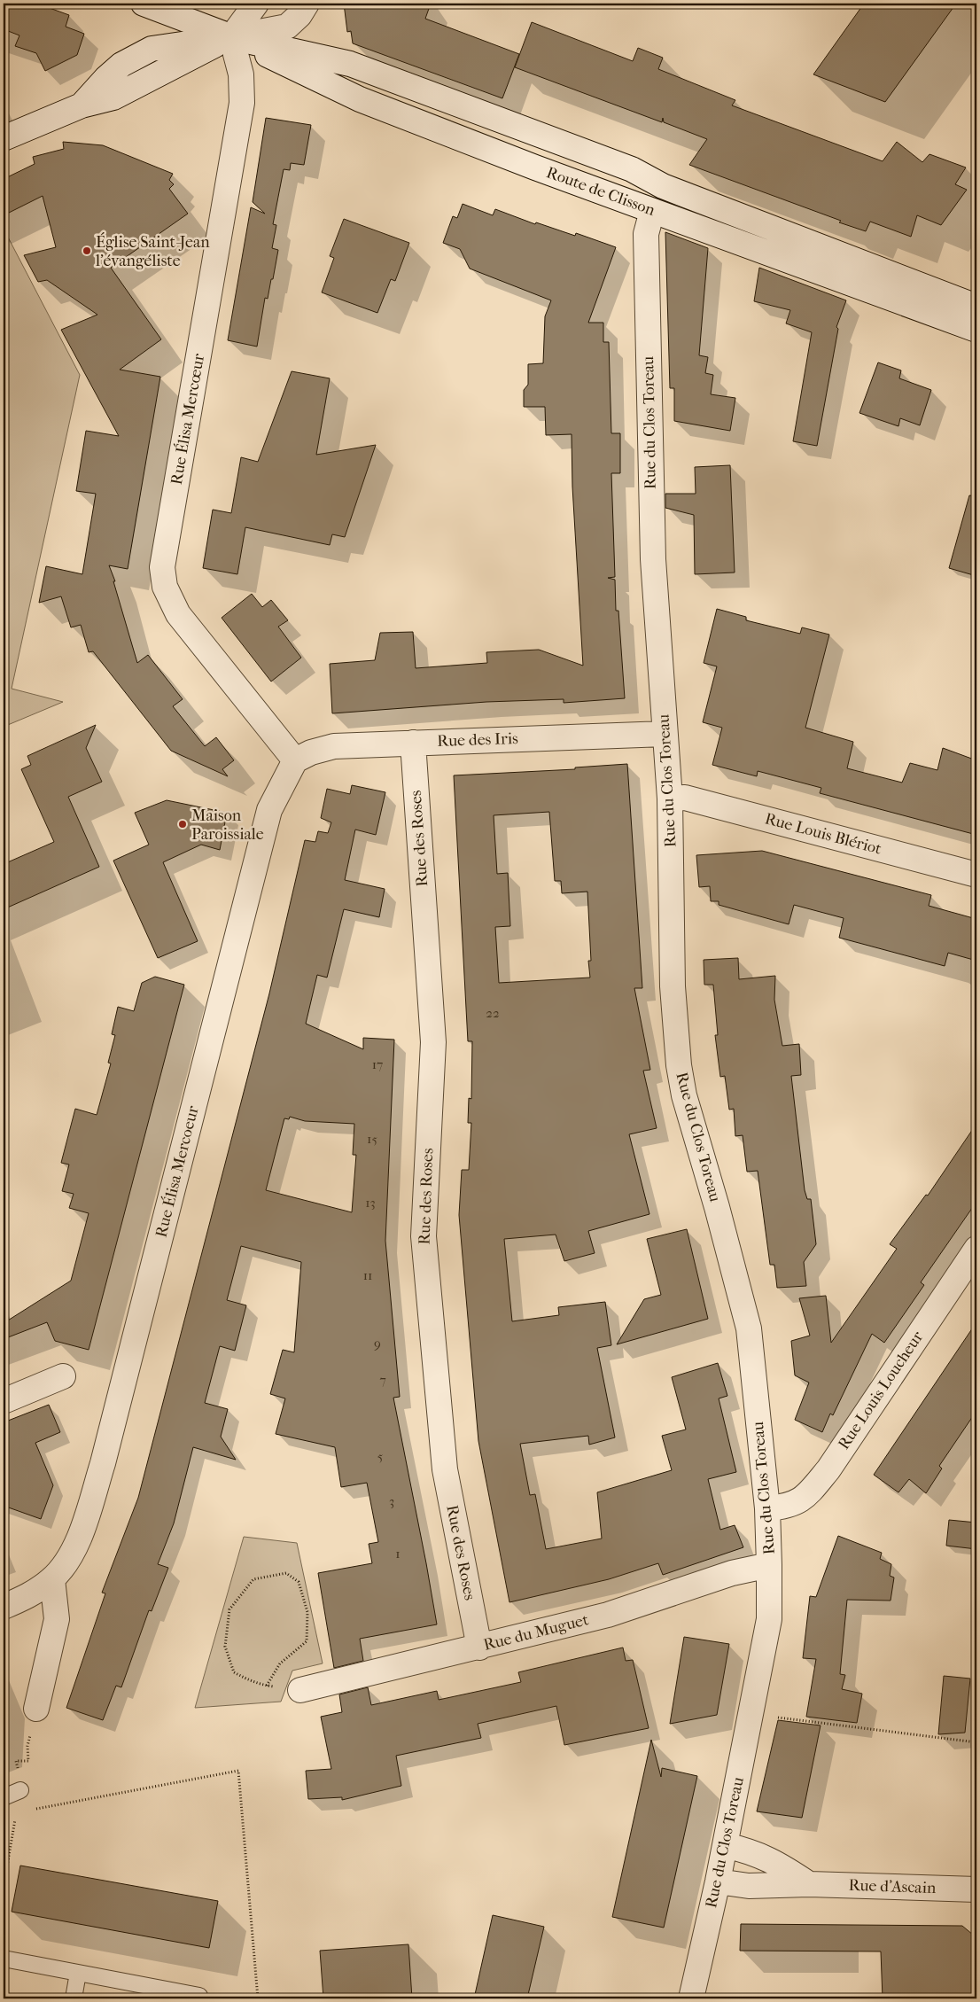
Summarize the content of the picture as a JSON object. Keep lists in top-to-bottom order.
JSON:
{
  "streets": {
    "street": [
      "Route de Clisson",
      "Rue Élisa Mercœur",
      "Rue du Clos Toreau",
      "Rue des Iris",
      "Rue Louis Blériot",
      "Rue des Roses",
      "Rue Élisa Mercoeur",
      "Rue Louis Loucheur",
      "Rue du Muguet",
      "Rue d'Ascain"
    ]
  },
  "crossings": [
    ["Route de Clisson", "Rue Élisa Mercœur"],
    ["Route de Clisson", "Rue du Clos Toreau"],
    ["Rue Élisa Mercœur", "Rue des Iris"],
    ["Rue Élisa Mercœur", "Rue Élisa Mercoeur"],
    ["Rue du Clos Toreau", "Rue des Iris"],
    ["Rue du Clos Toreau", "Rue Louis Blériot"],
    ["Rue du Clos Toreau", "Rue Louis Loucheur"],
    ["Rue du Clos Toreau", "Rue du Muguet"],
    ["Rue du Clos Toreau", "Rue d'Ascain"],
    ["Rue des Iris", "Rue des Roses"],
    ["Rue des Iris", "Rue Élisa Mercoeur"],
    ["Rue des Roses", "Rue du Muguet"]
  ],
  "places": ["Église Saint-Jean l'évangéliste", "Maison Paroissiale"],
  "house_numbers": [
    "22",
    "17",
    "15",
    "13",
    "11",
    "9",
    "7",
    "5",
    "3",
    "1"
  ]
}
